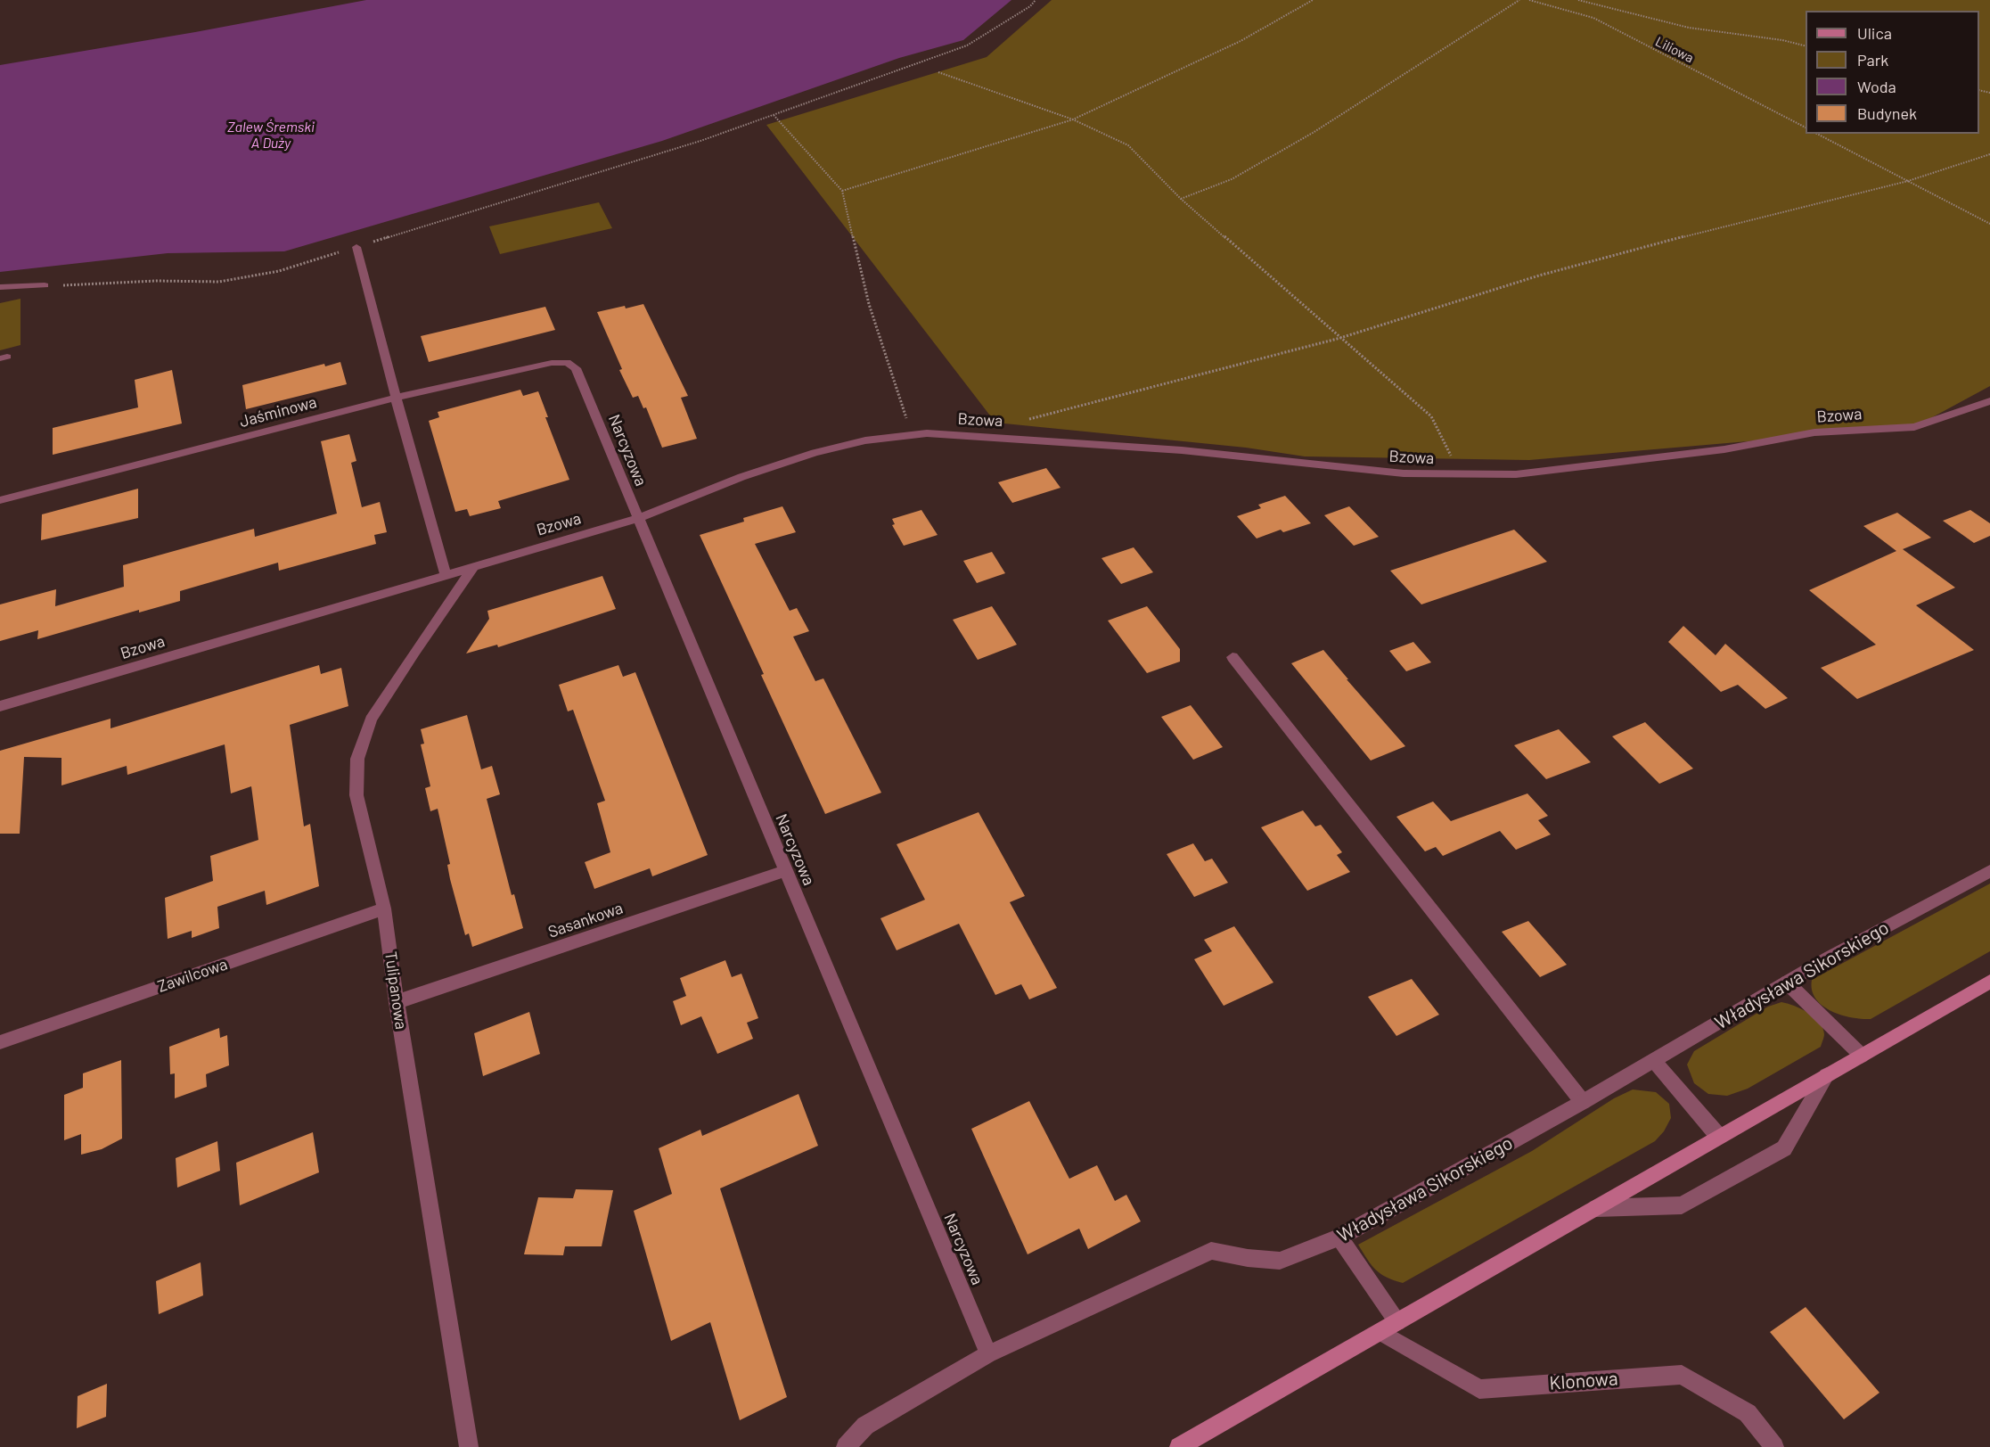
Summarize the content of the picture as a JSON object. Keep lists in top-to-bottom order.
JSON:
{
  "streets": {
    "street": [
      "Jaśminowa",
      "Bzowa",
      "Narcyzowa",
      "Sasankowa",
      "Zawilcowa",
      "Władysława Sikorskiego",
      "Tulipanowa",
      "Klonowa"
    ],
    "path": ["Liliowa"]
  },
  "crossings": [
    ["Jaśminowa", "Narcyzowa"],
    ["Bzowa", "Narcyzowa"],
    ["Bzowa", "Tulipanowa"],
    ["Narcyzowa", "Sasankowa"],
    ["Narcyzowa", "Władysława Sikorskiego"],
    ["Sasankowa", "Tulipanowa"],
    ["Zawilcowa", "Tulipanowa"]
  ],
  "water": ["Zalew Śremski A Duży"],
  "legend": [
    "Ulica",
    "Park",
    "Woda",
    "Budynek"
  ]
}
